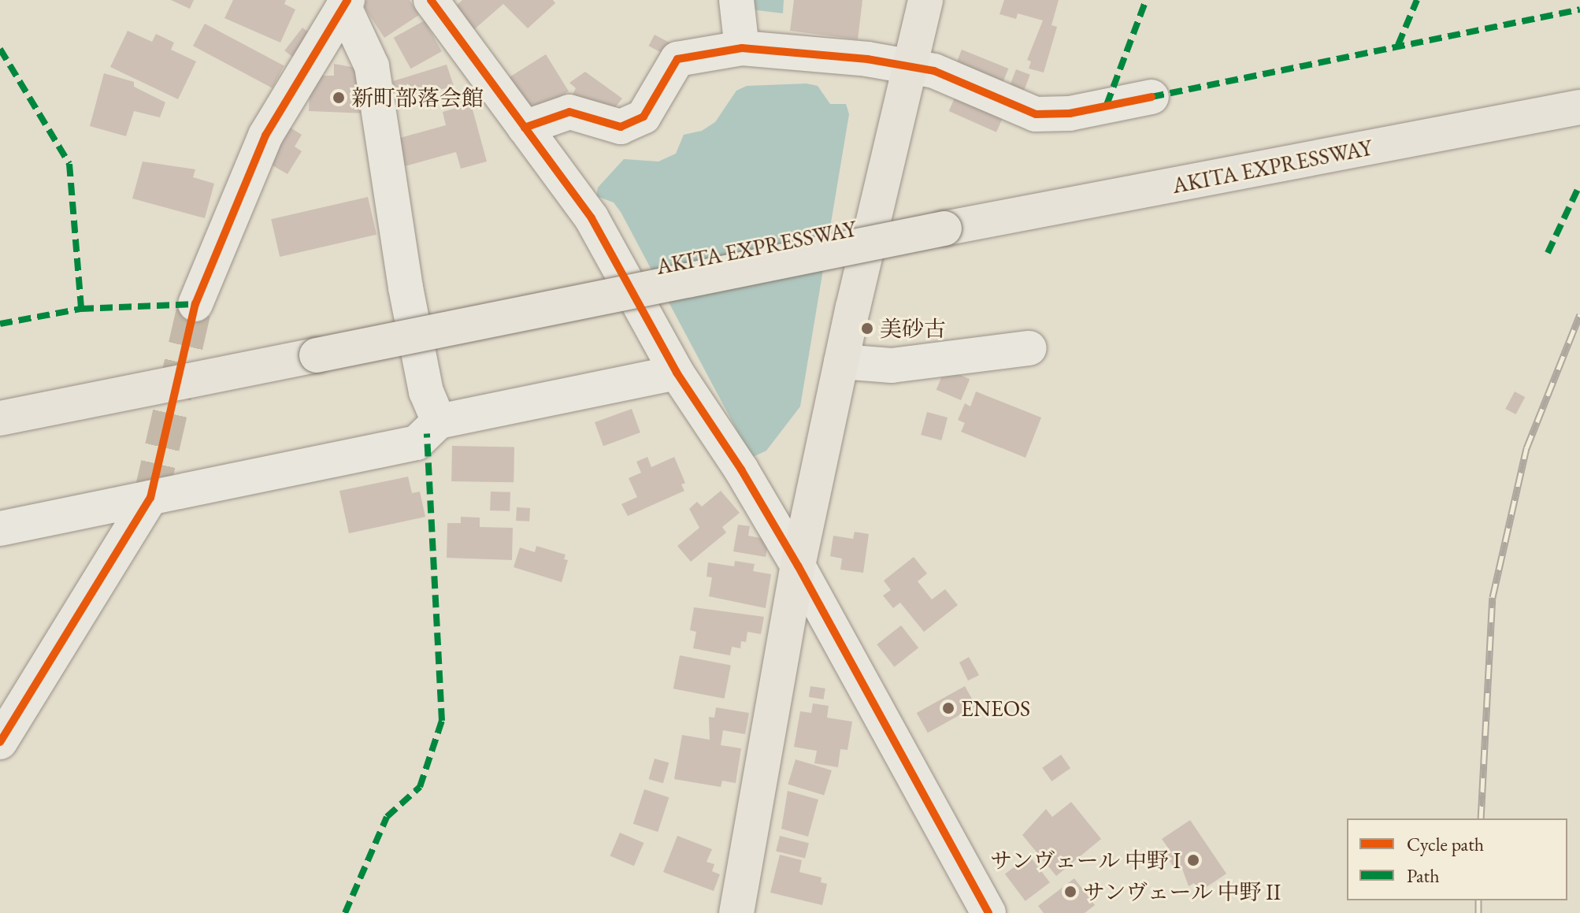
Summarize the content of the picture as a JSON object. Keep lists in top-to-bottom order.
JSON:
{
  "streets": {
    "highway": ["AKITA EXPRESSWAY"]
  },
  "places": [
    "新町部落会館",
    "美砂古",
    "ENEOS",
    "サンヴェール 中野 I",
    "サンヴェール 中野 II"
  ],
  "legend": ["Cycle path", "Path"]
}
